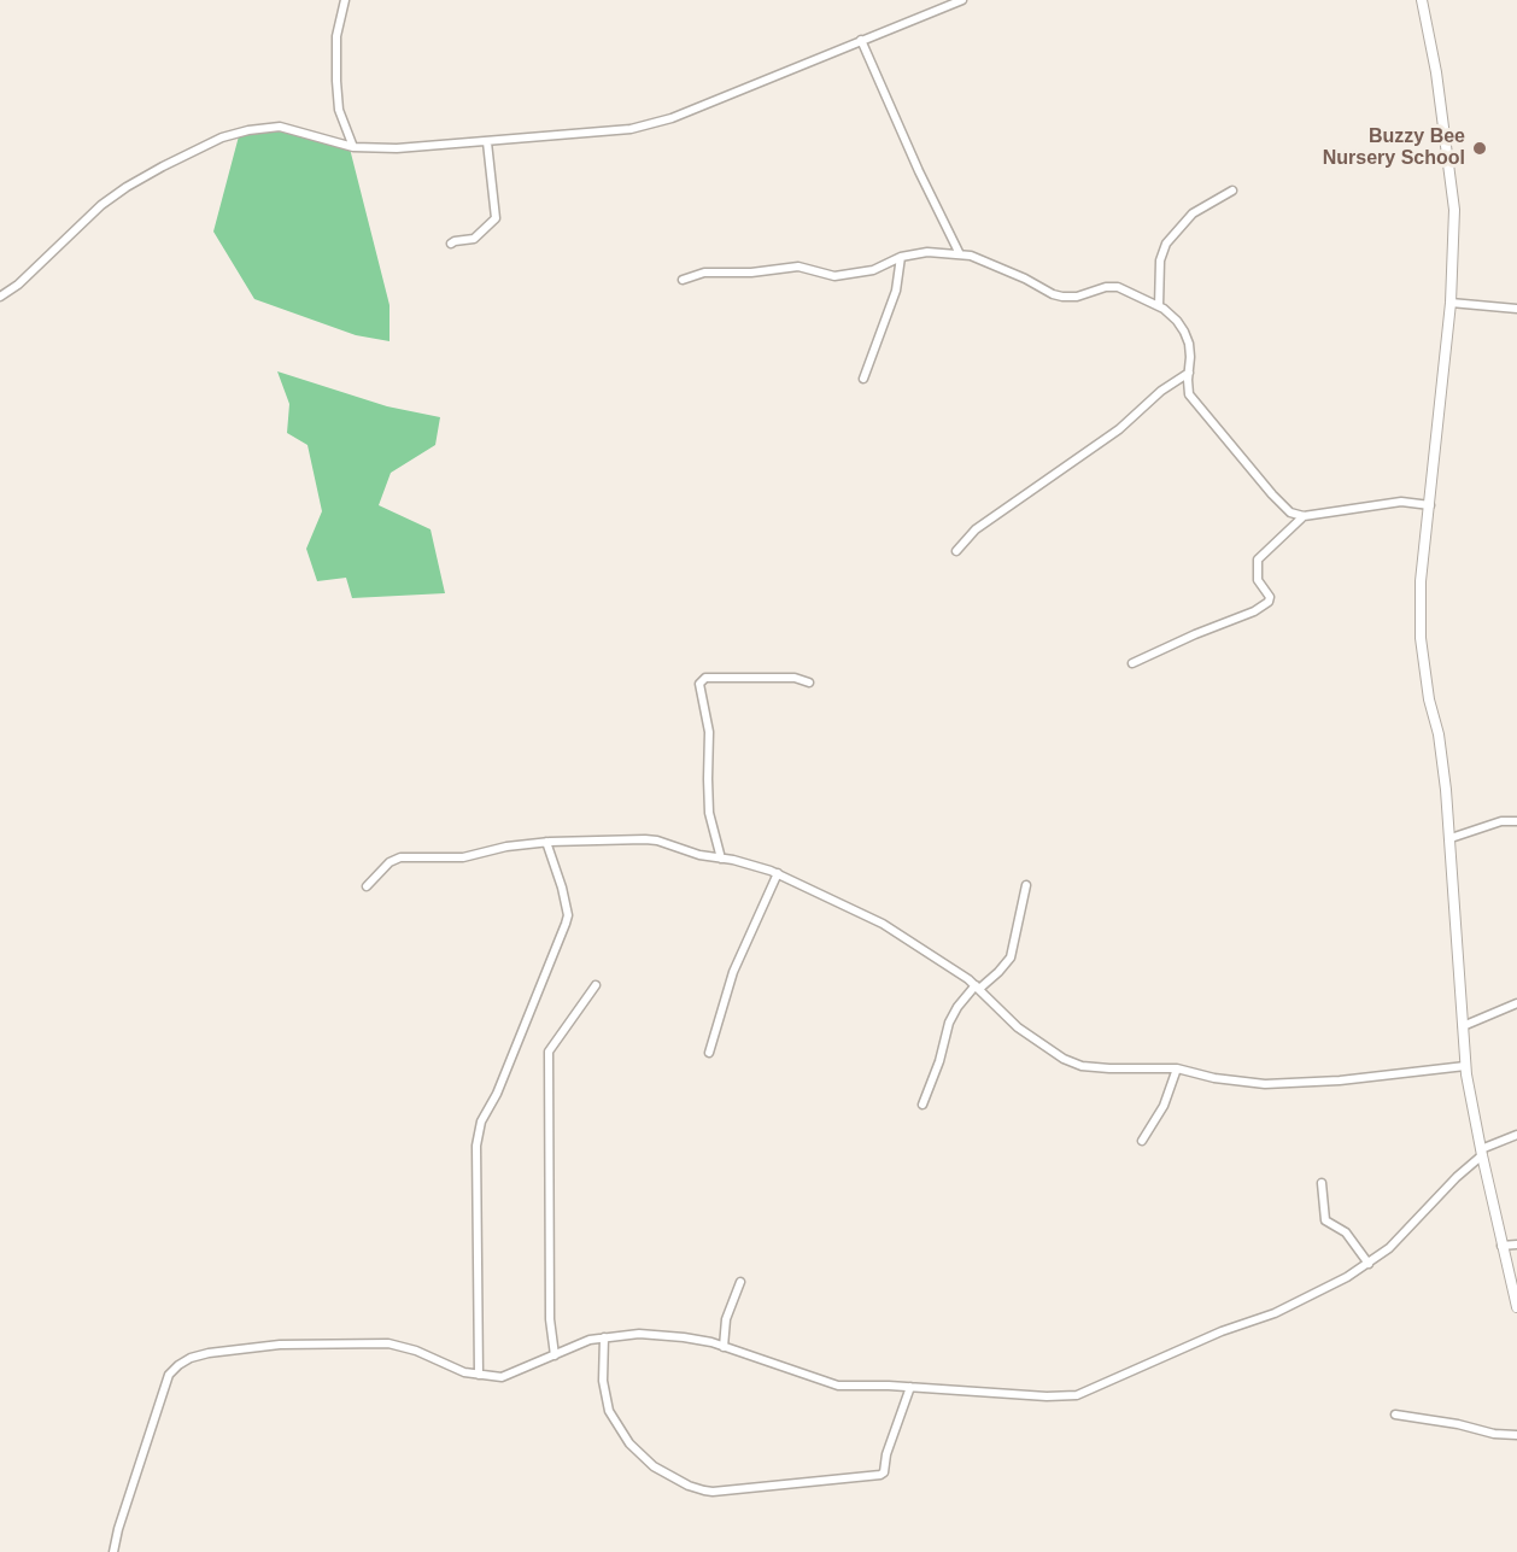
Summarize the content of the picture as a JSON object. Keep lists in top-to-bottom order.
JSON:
{
  "places": ["Buzzy Bee Nursery School"]
}
